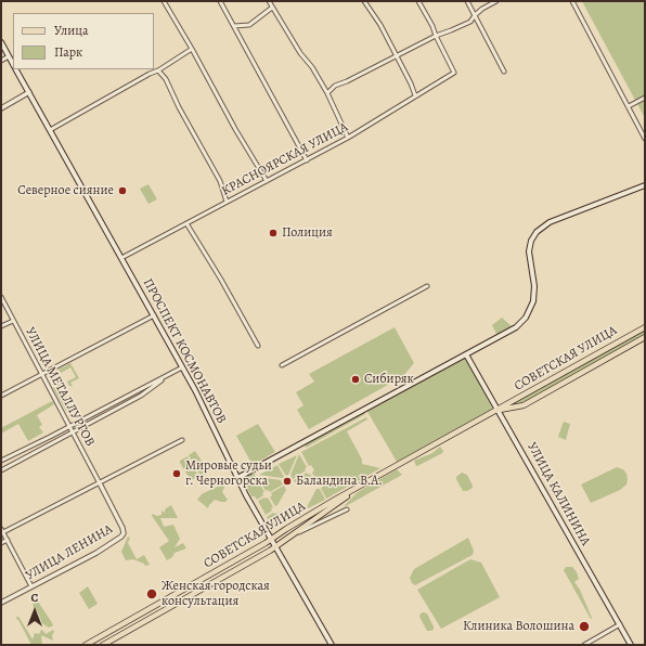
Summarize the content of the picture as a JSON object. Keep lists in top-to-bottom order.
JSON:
{
  "streets": {
    "main road": ["ПРОСПЕКТ КОСМОНАВТОВ", "СОВЕТСКАЯ УЛИЦА", "УЛИЦА КАЛИНИНА"],
    "street": ["КРАСНОЯРСКАЯ УЛИЦА", "УЛИЦА МЕТАЛЛУРГОВ", "УЛИЦА ЛЕНИНА"]
  },
  "crossings": [
    ["КРАСНОЯРСКАЯ УЛИЦА", "ПРОСПЕКТ КОСМОНАВТОВ"],
    ["ПРОСПЕКТ КОСМОНАВТОВ", "СОВЕТСКАЯ УЛИЦА"],
    ["СОВЕТСКАЯ УЛИЦА", "УЛИЦА КАЛИНИНА"],
    ["УЛИЦА МЕТАЛЛУРГОВ", "УЛИЦА ЛЕНИНА"]
  ],
  "places": [
    "Северное сияние",
    "Полиция",
    "Сибиряк",
    "Мировые судьи г. Черногорска",
    "Баландина В.А.",
    "Женская городская консультация",
    "Клиника Волошина"
  ],
  "legend": ["Улица", "Парк"],
  "north": "top"
}
